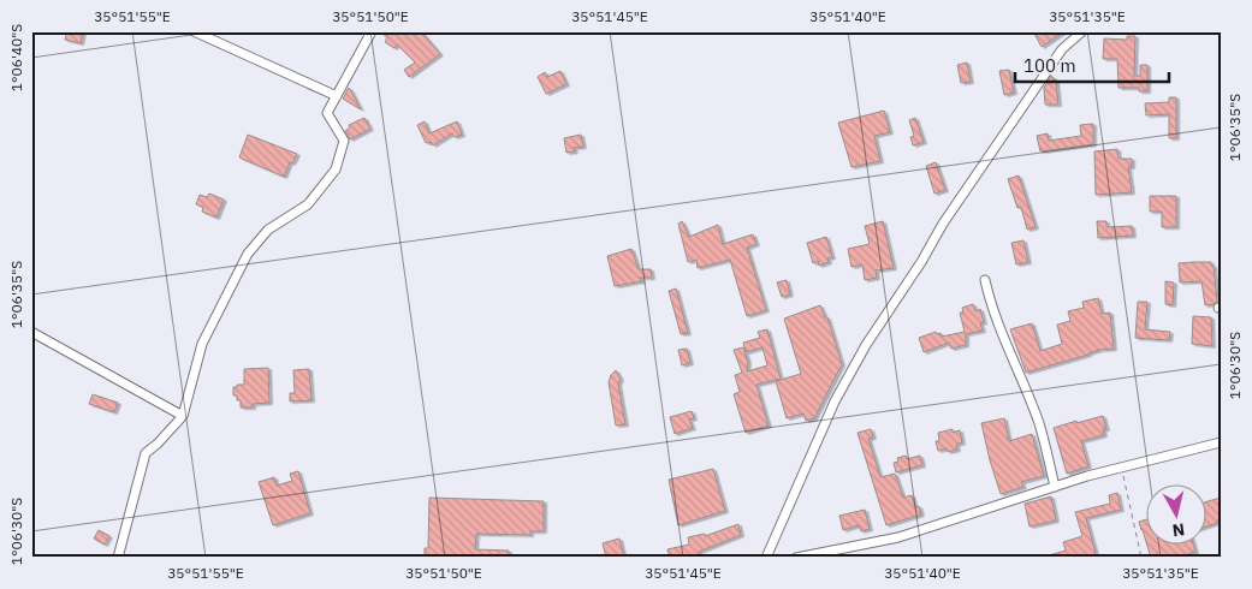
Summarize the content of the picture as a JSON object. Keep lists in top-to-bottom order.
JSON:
{
  "scale_bar": "100 m",
  "north": "bottom",
  "coordinates": [
    "35°51'55\"E",
    "35°51'50\"E",
    "35°51'45\"E",
    "35°51'40\"E",
    "35°51'35\"E",
    "1°06'40\"S",
    "1°06'35\"S",
    "1°06'30\"S"
  ]
}
